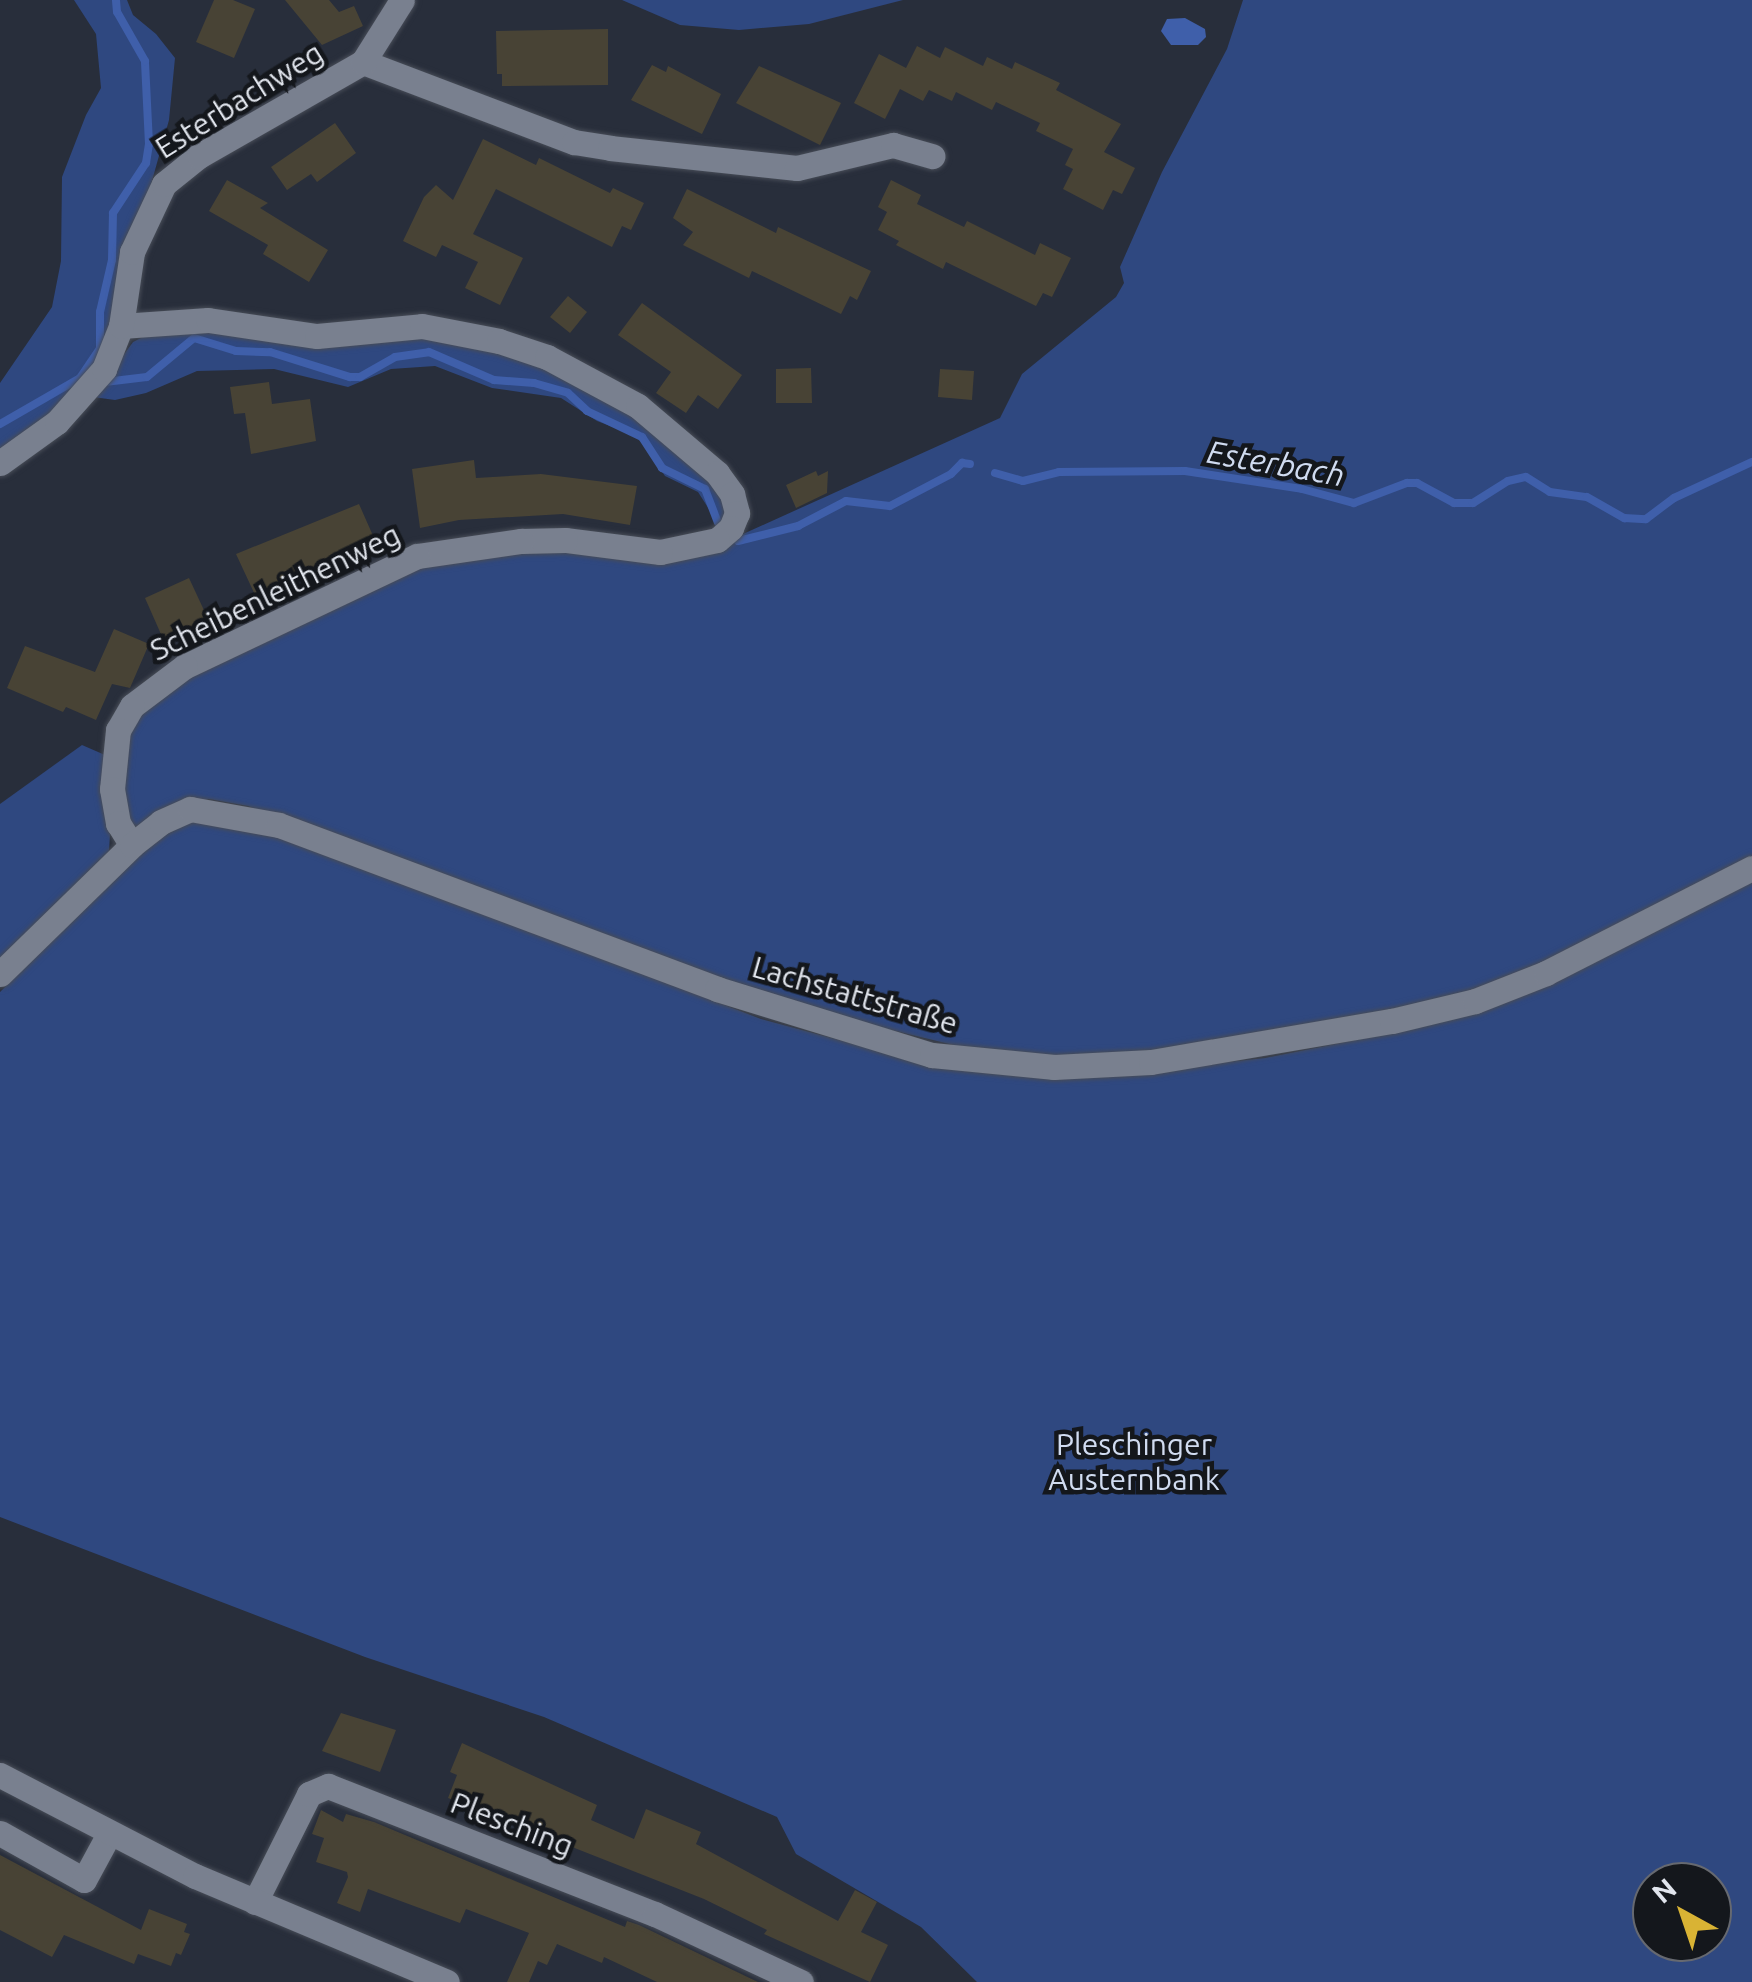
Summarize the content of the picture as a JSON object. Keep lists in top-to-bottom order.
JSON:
{
  "streets": {
    "street": [
      "Esterbachweg",
      "Scheibenleithenweg",
      "Lachstattstraße",
      "Plesching"
    ]
  },
  "crossings": [
    ["Esterbachweg", "Scheibenleithenweg"],
    ["Scheibenleithenweg", "Lachstattstraße"]
  ],
  "water": ["Esterbach"],
  "parks": ["Pleschinger Austernbank"],
  "north": "top left"
}
